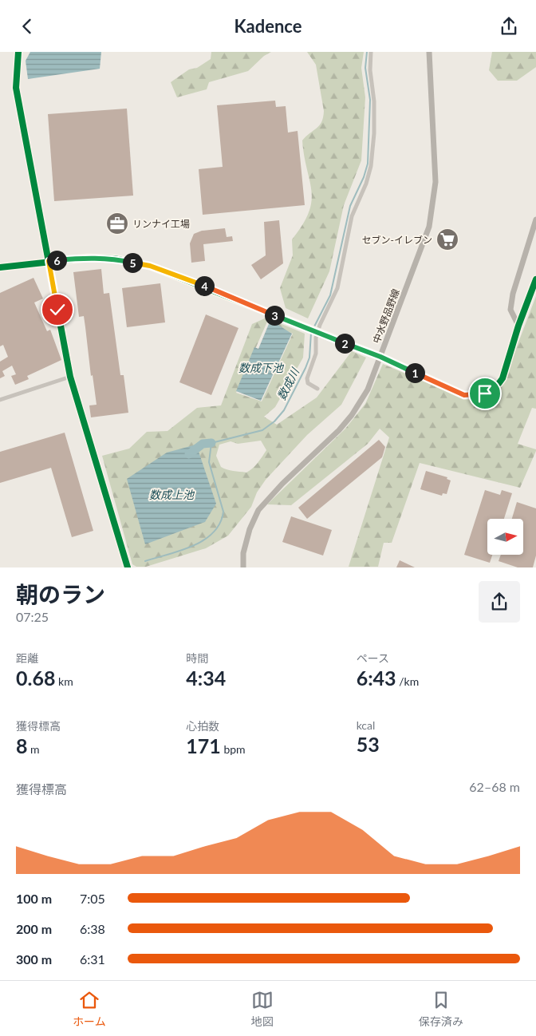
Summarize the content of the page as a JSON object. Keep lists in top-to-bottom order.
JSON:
{
  "streets": {
    "street": ["中水野品野線"]
  },
  "water": ["数成下池", "数成川", "数成上池"],
  "places": {
    "office": ["リンナイ工場"],
    "supermarket": ["セブン-イレブン"]
  },
  "north": "right",
  "page": {
    "header": "Kadence",
    "pins": [
      "6",
      "5",
      "4",
      "3",
      "2",
      "1"
    ],
    "heading": ["朝のラン", "07:25"],
    "stats": [
      ["距離", "0.68 km"],
      ["時間", "4:34"],
      ["ペース", "6:43 /km"],
      ["獲得標高", "8 m"],
      ["心拍数", "171 bpm"],
      ["kcal", "53"]
    ],
    "chart": ["獲得標高", "62–68 m"],
    "list": [
      {
        "name": "100 m",
        "note": "7:05"
      },
      {
        "name": "200 m",
        "note": "6:38"
      },
      {
        "name": "300 m",
        "note": "6:31"
      }
    ],
    "tabs": ["ホーム", "地図", "保存済み"]
  }
}
